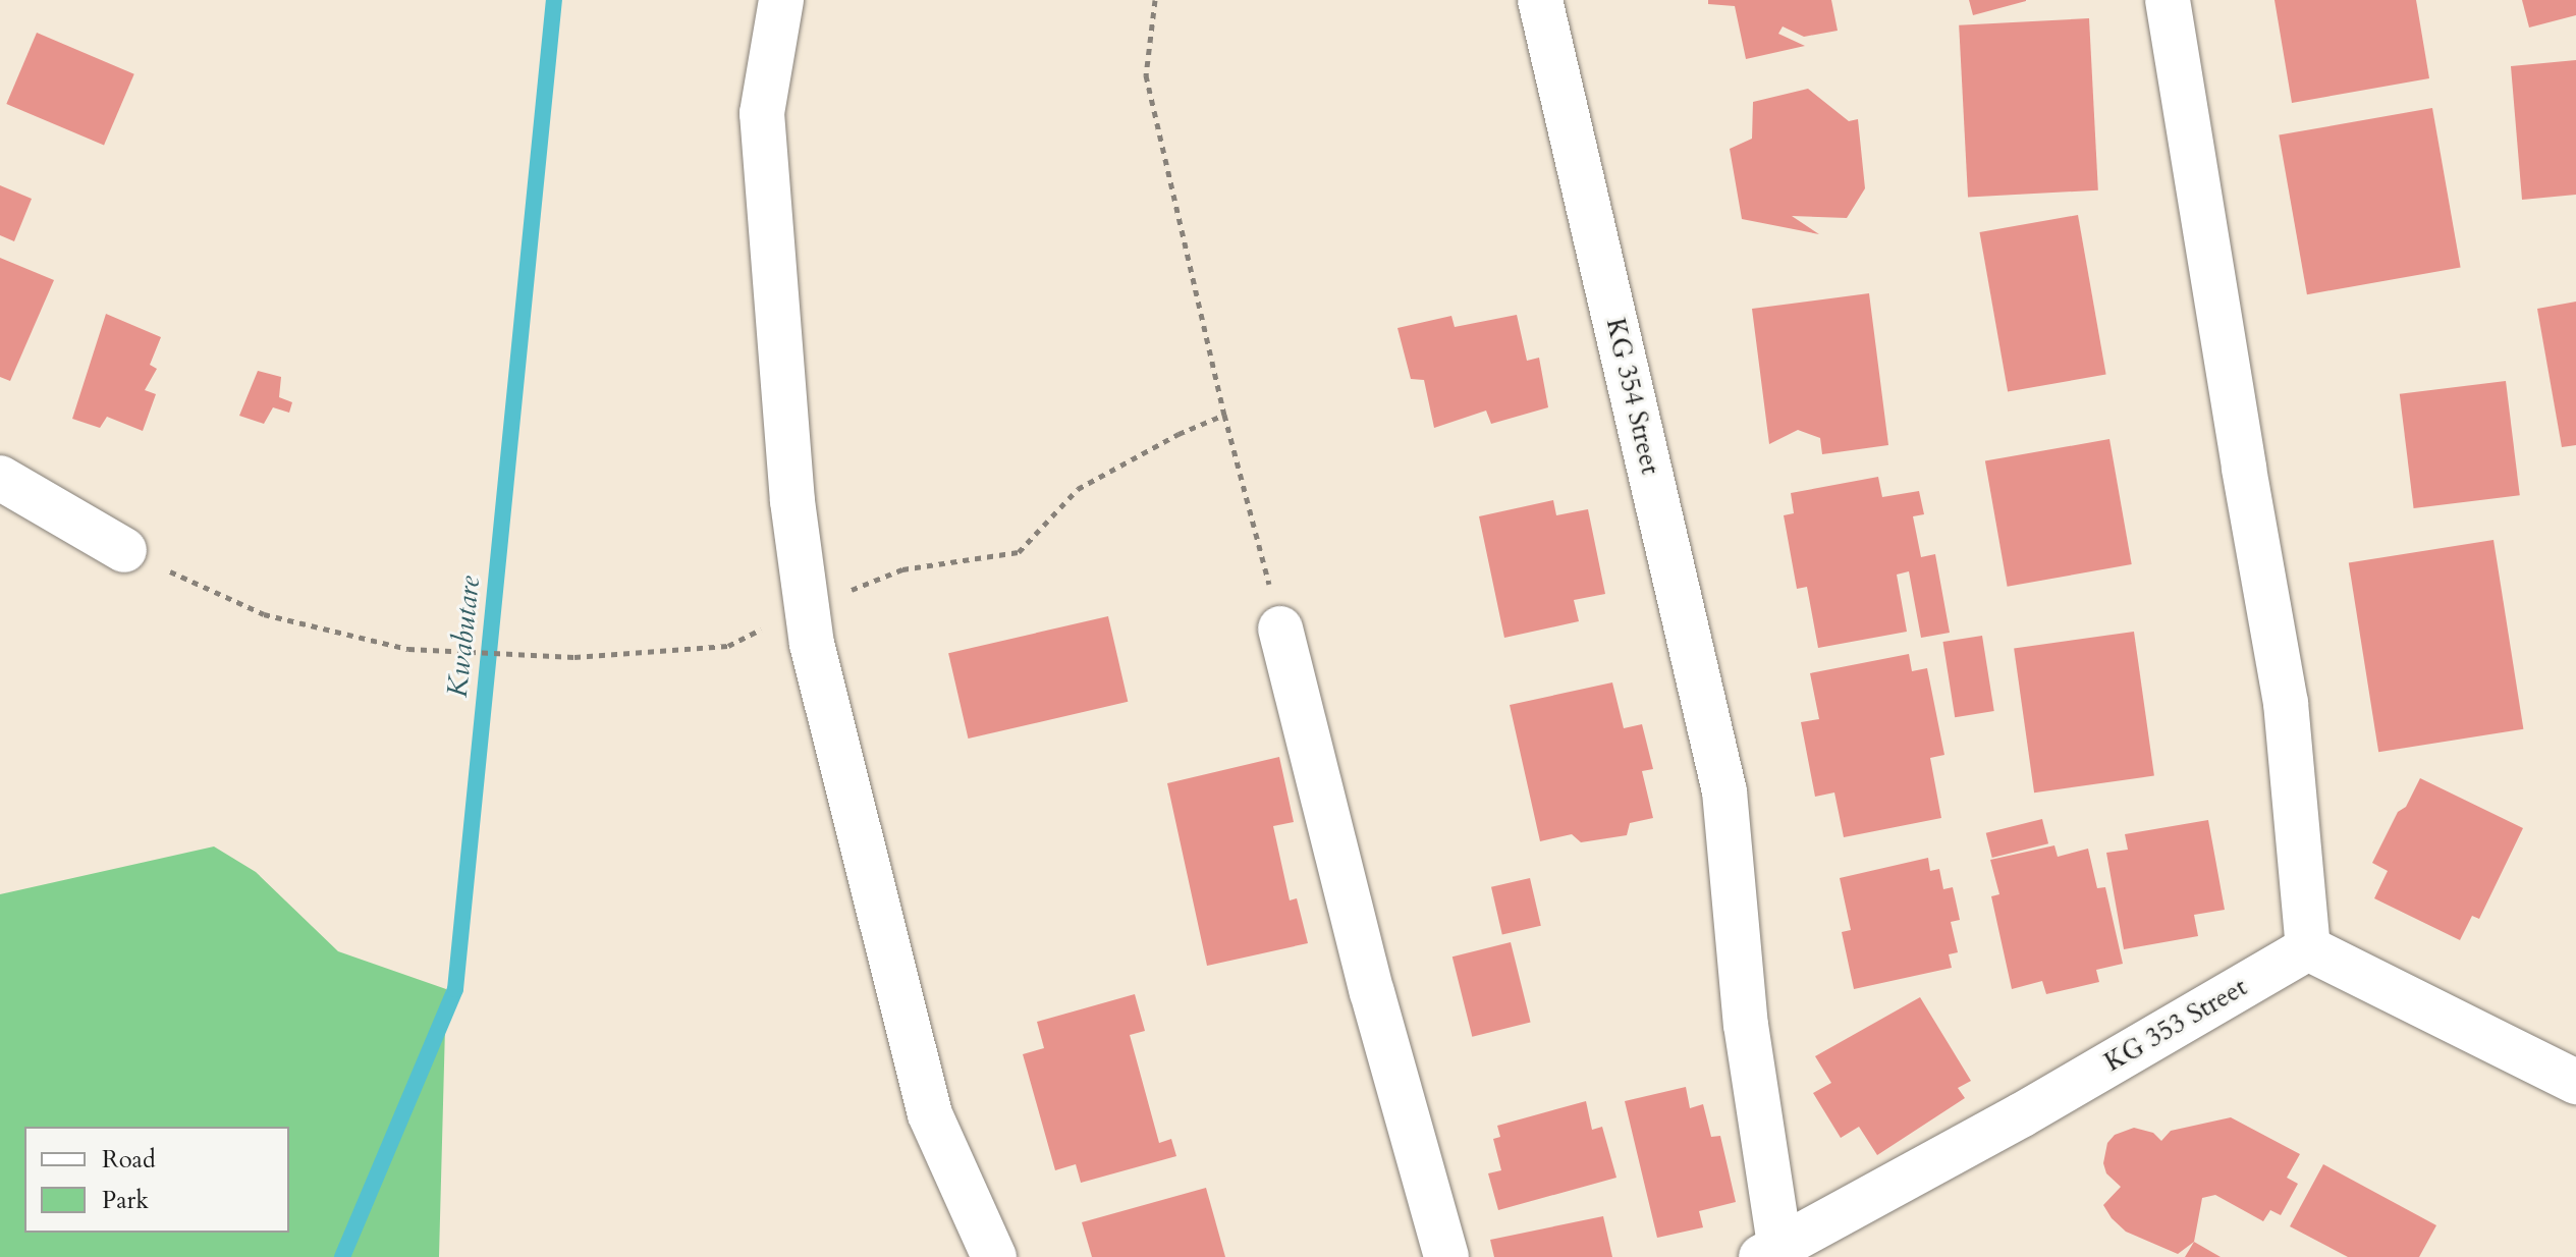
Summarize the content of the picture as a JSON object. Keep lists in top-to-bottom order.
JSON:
{
  "streets": {
    "street": ["KG 354 Street", "KG 353 Street"]
  },
  "crossings": [
    ["KG 354 Street", "KG 353 Street"]
  ],
  "water": ["Kwabutare"],
  "legend": ["Road", "Park"]
}
